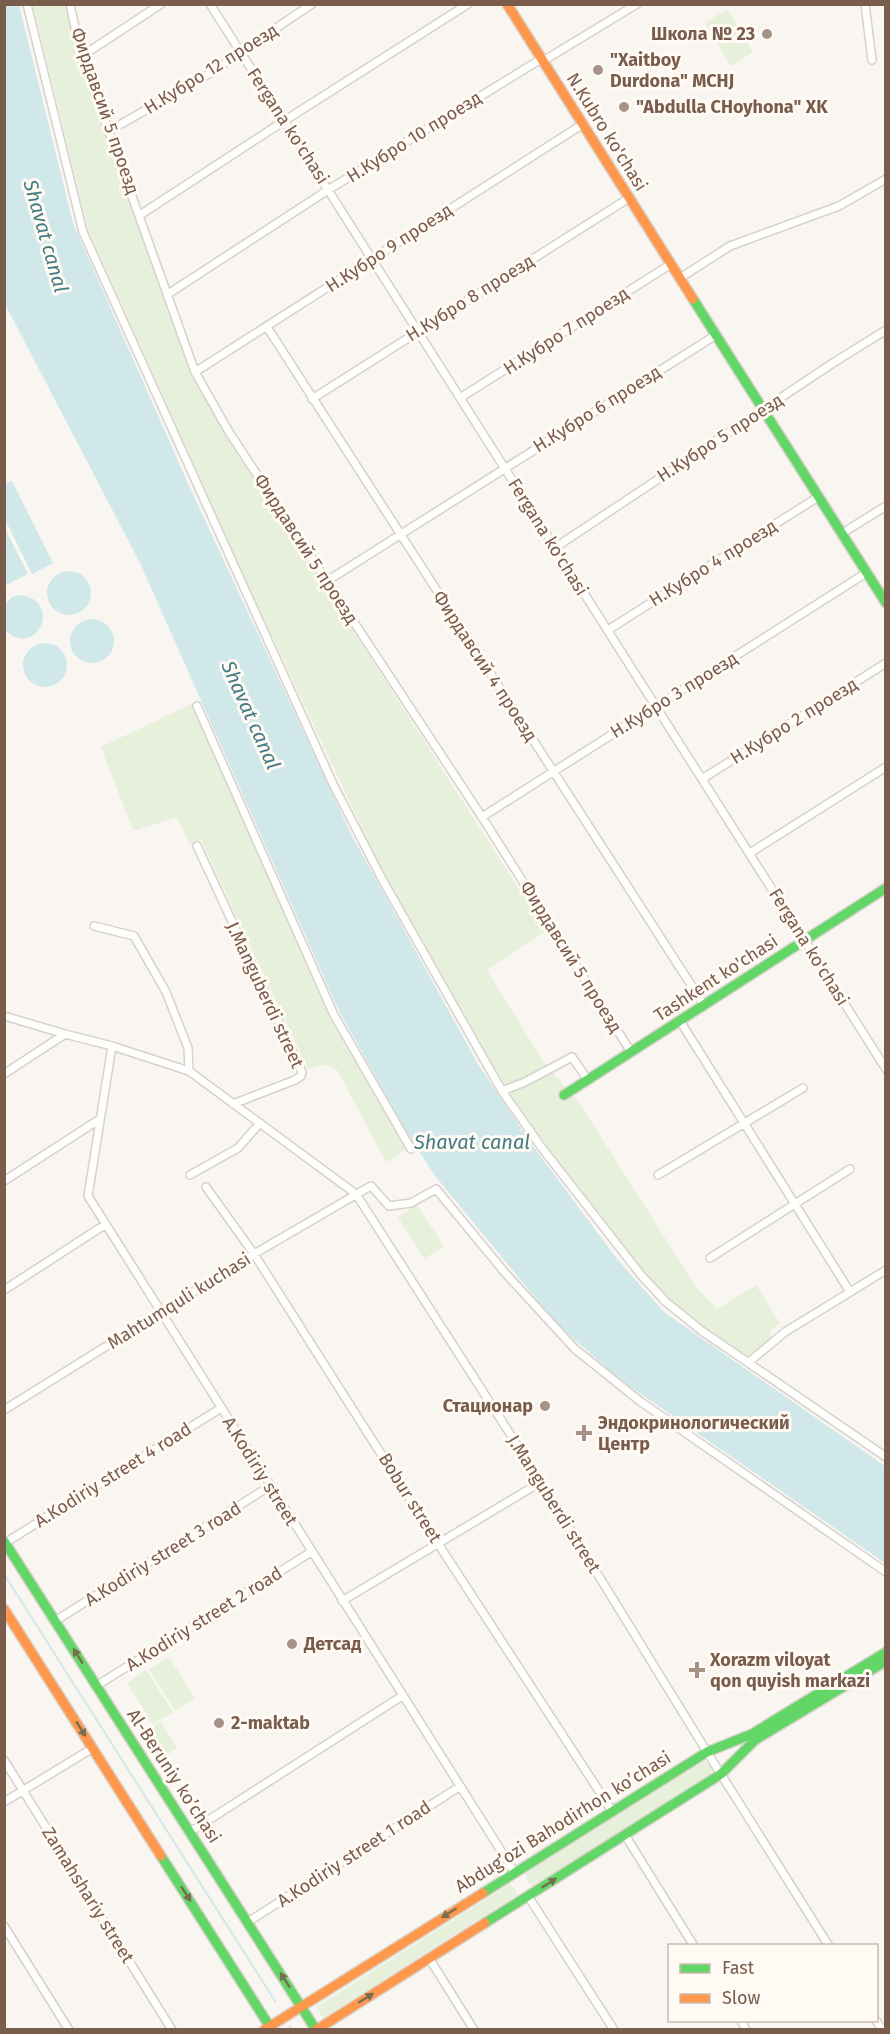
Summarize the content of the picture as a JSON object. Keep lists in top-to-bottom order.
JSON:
{
  "streets": {
    "main road": [
      "N.Kubro ko'chasi",
      "Tashkent ko'chasi",
      "Al-Beruniy ko’chasi",
      "Abdug’ozi Bahodirhon ko’chasi"
    ],
    "street": [
      "Н.Кубро 12 проезд",
      "Фирдавсий 5 проезд",
      "Fergana ko'chasi",
      "Н.Кубро 10 проезд",
      "Н.Кубро 9 проезд",
      "Н.Кубро 8 проезд",
      "Н.Кубро 7 проезд",
      "Н.Кубро 6 проезд",
      "Н.Кубро 5 проезд",
      "Н.Кубро 4 проезд",
      "Фирдавсий 4 проезд",
      "Н.Кубро 3 проезд",
      "Н.Кубро 2 проезд",
      "J.Manguberdi street",
      "Mahtumquli kuchasi",
      "A.Kodiriy street",
      "A.Kodiriy street 4 road",
      "Bobur street",
      "A.Kodiriy street 3 road",
      "A.Kodiriy street 2 road",
      "A.Kodiriy street 1 road",
      "Zamahshariy street"
    ]
  },
  "crossings": [
    ["Н.Кубро 12 проезд", "Фирдавсий 5 проезд"],
    ["Н.Кубро 12 проезд", "Fergana ko'chasi"],
    ["Фирдавсий 5 проезд", "Н.Кубро 10 проезд"],
    ["Фирдавсий 5 проезд", "Н.Кубро 9 проезд"],
    ["Фирдавсий 5 проезд", "Н.Кубро 6 проезд"],
    ["Фирдавсий 5 проезд", "Н.Кубро 3 проезд"],
    ["Фирдавсий 5 проезд", "Tashkent ko'chasi"],
    ["Fergana ko'chasi", "Н.Кубро 10 проезд"],
    ["Fergana ko'chasi", "Н.Кубро 9 проезд"],
    ["Fergana ko'chasi", "Н.Кубро 8 проезд"],
    ["Fergana ko'chasi", "Н.Кубро 7 проезд"],
    ["Fergana ko'chasi", "Н.Кубро 6 проезд"],
    ["Fergana ko'chasi", "Н.Кубро 5 проезд"],
    ["Fergana ko'chasi", "Н.Кубро 4 проезд"],
    ["Fergana ko'chasi", "Н.Кубро 3 проезд"],
    ["Fergana ko'chasi", "Н.Кубро 2 проезд"],
    ["Fergana ko'chasi", "Tashkent ko'chasi"],
    ["N.Kubro ko'chasi", "Н.Кубро 10 проезд"],
    ["N.Kubro ko'chasi", "Н.Кубро 9 проезд"],
    ["N.Kubro ko'chasi", "Н.Кубро 8 проезд"],
    ["N.Kubro ko'chasi", "Н.Кубро 7 проезд"],
    ["N.Kubro ko'chasi", "Н.Кубро 6 проезд"],
    ["N.Kubro ko'chasi", "Н.Кубро 5 проезд"],
    ["N.Kubro ko'chasi", "Н.Кубро 4 проезд"],
    ["N.Kubro ko'chasi", "Н.Кубро 3 проезд"],
    ["Н.Кубро 9 проезд", "Фирдавсий 4 проезд"],
    ["Н.Кубро 8 проезд", "Фирдавсий 4 проезд"],
    ["Н.Кубро 6 проезд", "Фирдавсий 4 проезд"],
    ["Фирдавсий 4 проезд", "Н.Кубро 3 проезд"],
    ["Фирдавсий 4 проезд", "Tashkent ko'chasi"],
    ["J.Manguberdi street", "Mahtumquli kuchasi"],
    ["J.Manguberdi street", "A.Kodiriy street"],
    ["J.Manguberdi street", "Abdug’ozi Bahodirhon ko’chasi"],
    ["Mahtumquli kuchasi", "A.Kodiriy street"],
    ["Mahtumquli kuchasi", "Bobur street"],
    ["A.Kodiriy street", "A.Kodiriy street 4 road"],
    ["A.Kodiriy street", "A.Kodiriy street 3 road"],
    ["A.Kodiriy street", "A.Kodiriy street 2 road"],
    ["A.Kodiriy street", "Abdug’ozi Bahodirhon ko’chasi"],
    ["A.Kodiriy street", "A.Kodiriy street 1 road"],
    ["A.Kodiriy street 4 road", "Al-Beruniy ko’chasi"],
    ["Bobur street", "Abdug’ozi Bahodirhon ko’chasi"],
    ["A.Kodiriy street 3 road", "Al-Beruniy ko’chasi"],
    ["A.Kodiriy street 2 road", "Al-Beruniy ko’chasi"],
    ["Al-Beruniy ko’chasi", "Abdug’ozi Bahodirhon ko’chasi"],
    ["Al-Beruniy ko’chasi", "A.Kodiriy street 1 road"]
  ],
  "water": ["Shavat canal"],
  "places": {
    "other": [
      "Школа № 23",
      "\"Xaitboy Durdona\" MCHJ",
      "\"Abdulla CHoyhona\" XK",
      "Стационар",
      "Детсад",
      "2-maktab"
    ],
    "health": ["Эндокринологический Центр", "Xorazm viloyat qon quyish markazi"]
  },
  "legend": ["Fast", "Slow"]
}
